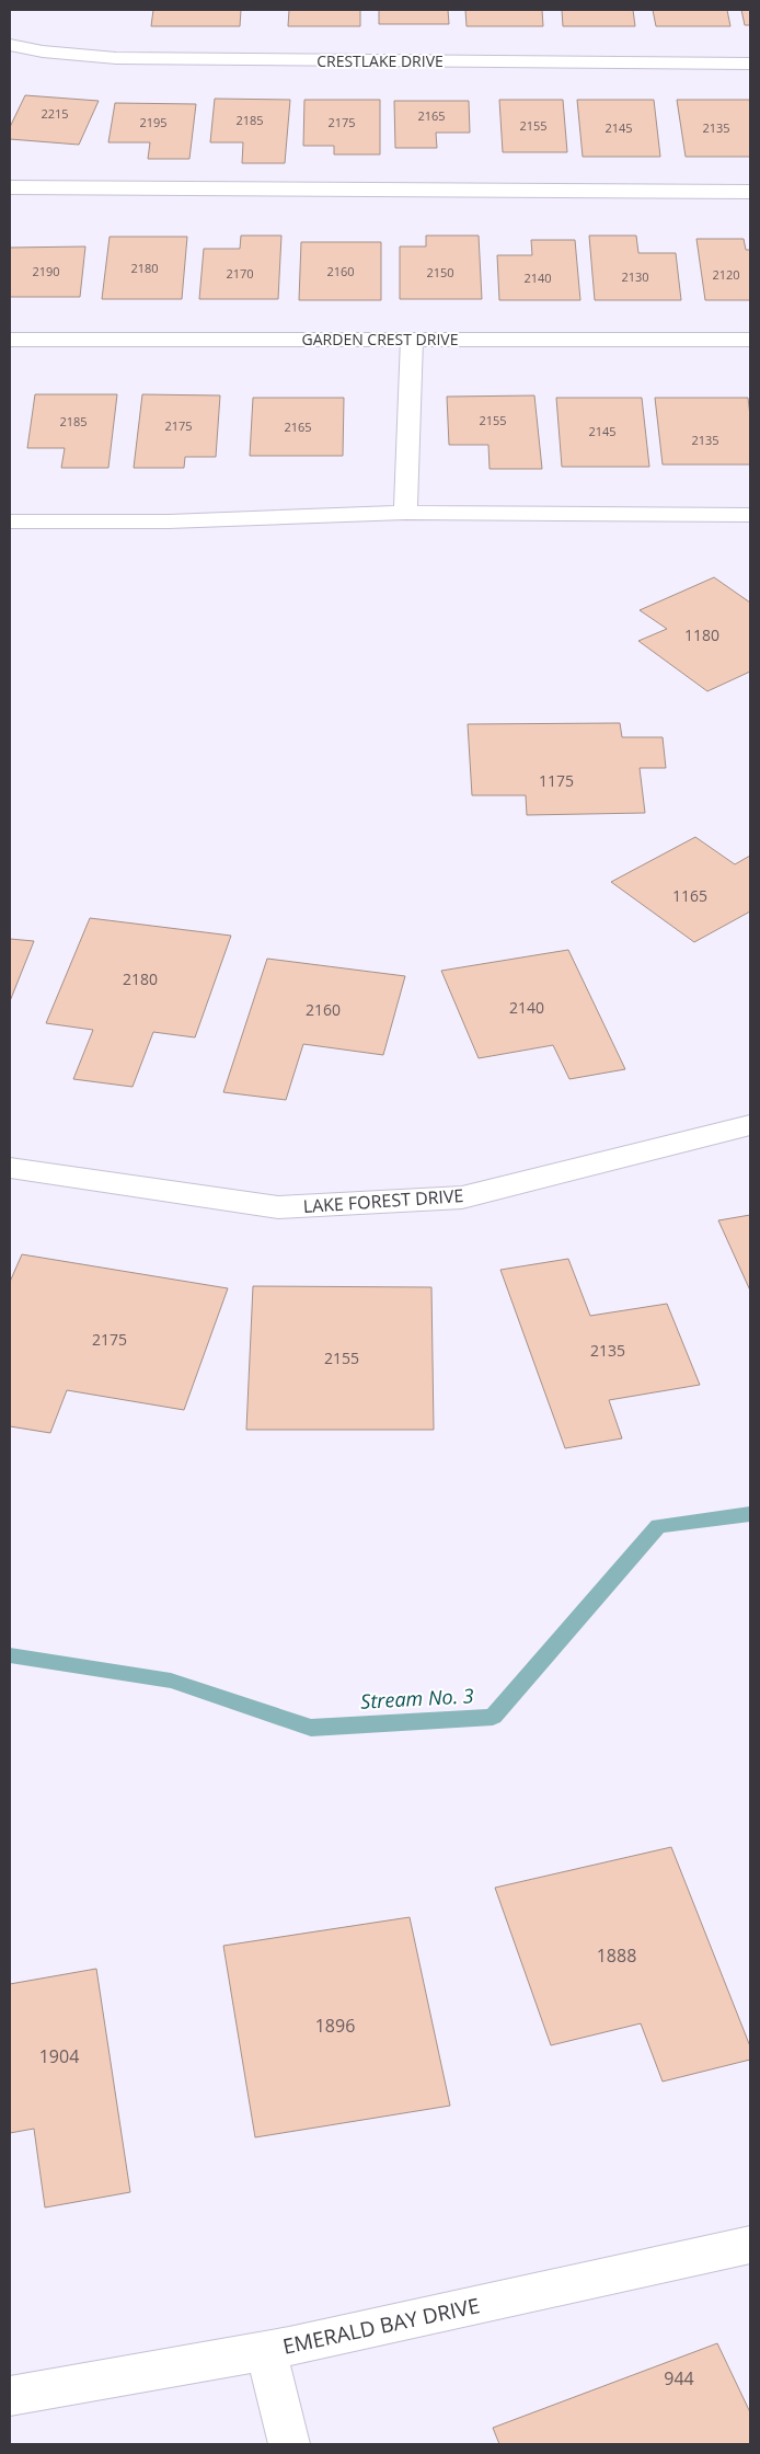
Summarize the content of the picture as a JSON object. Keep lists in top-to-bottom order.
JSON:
{
  "streets": {
    "street": [
      "CRESTLAKE DRIVE",
      "GARDEN CREST DRIVE",
      "LAKE FOREST DRIVE",
      "EMERALD BAY DRIVE"
    ]
  },
  "water": ["Stream No. 3"],
  "house_numbers": [
    "2215",
    "2165",
    "2185",
    "2195",
    "2175",
    "2155",
    "2145",
    "2135",
    "2180",
    "2190",
    "2160",
    "2150",
    "2170",
    "2120",
    "2130",
    "2140",
    "2155",
    "2185",
    "2175",
    "2165",
    "2145",
    "2135",
    "1180",
    "1175",
    "1165",
    "2180",
    "2140",
    "2160",
    "2175",
    "2135",
    "2155",
    "1888",
    "1896",
    "1904",
    "944"
  ]
}
